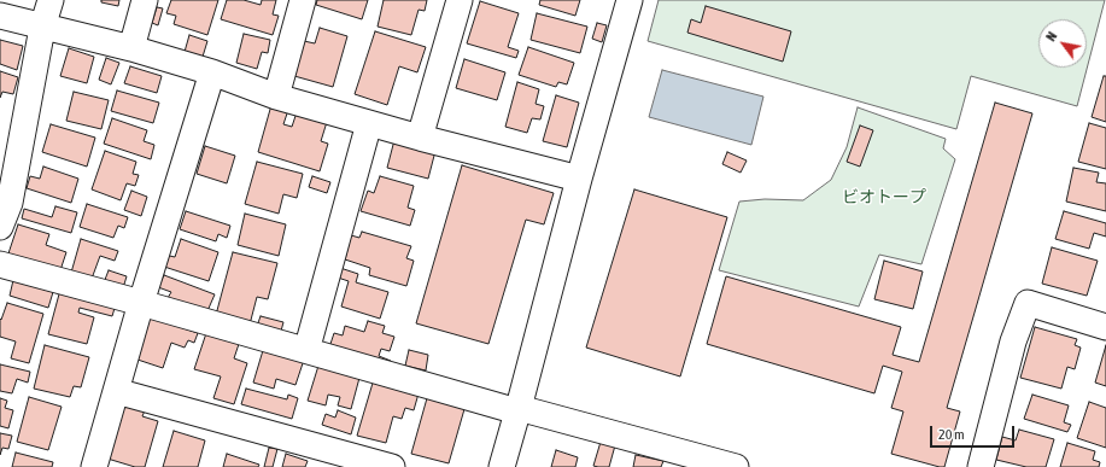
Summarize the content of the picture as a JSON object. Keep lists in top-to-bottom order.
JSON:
{
  "parks": ["ビオトープ"],
  "scale_bar": "20 m",
  "north": "top left"
}
